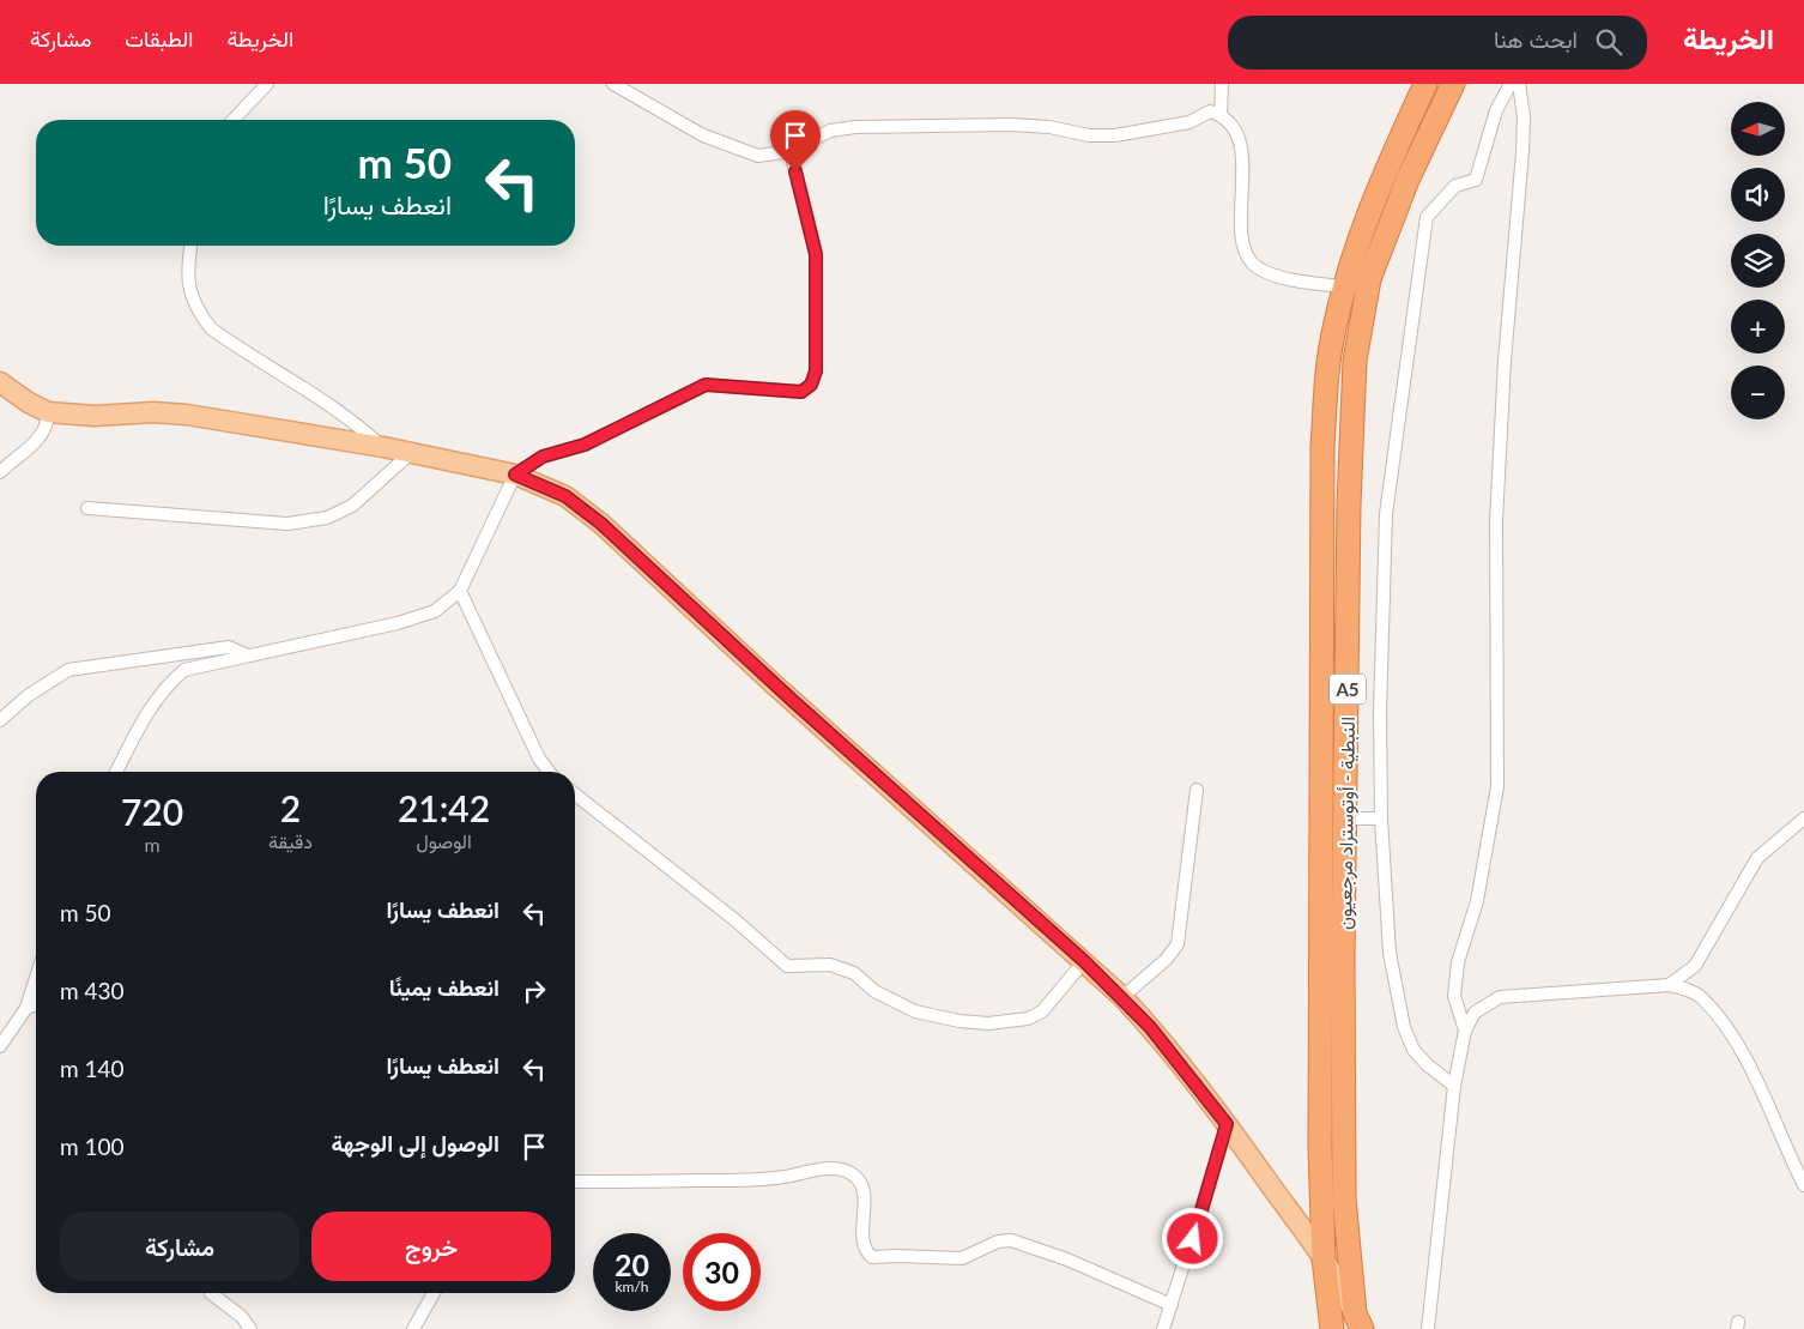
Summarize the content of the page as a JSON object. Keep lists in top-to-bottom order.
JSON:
{
  "streets": {
    "highway": ["A5", "النبطية - أوتوستراد مرجعيون"]
  },
  "north": "left",
  "page": {
    "header": "الخريطة",
    "search": "ابحث هنا",
    "nav": ["الخريطة", "الطبقات", "مشاركة"],
    "map_buttons": ["+", "−"],
    "turn": ["50 m", "انعطف يسارًا"],
    "eta": [
      "21:42",
      "الوصول",
      "2",
      "دقيقة",
      "720",
      "m"
    ],
    "list": [
      {
        "name": "انعطف يسارًا",
        "value": "50 m"
      },
      {
        "name": "انعطف يمينًا",
        "value": "430 m"
      },
      {
        "name": "انعطف يسارًا",
        "value": "140 m"
      },
      {
        "name": "الوصول إلى الوجهة",
        "value": "100 m"
      }
    ],
    "buttons": ["خروج", "مشاركة"],
    "speed": "20 km/h",
    "limit": "30"
  }
}
